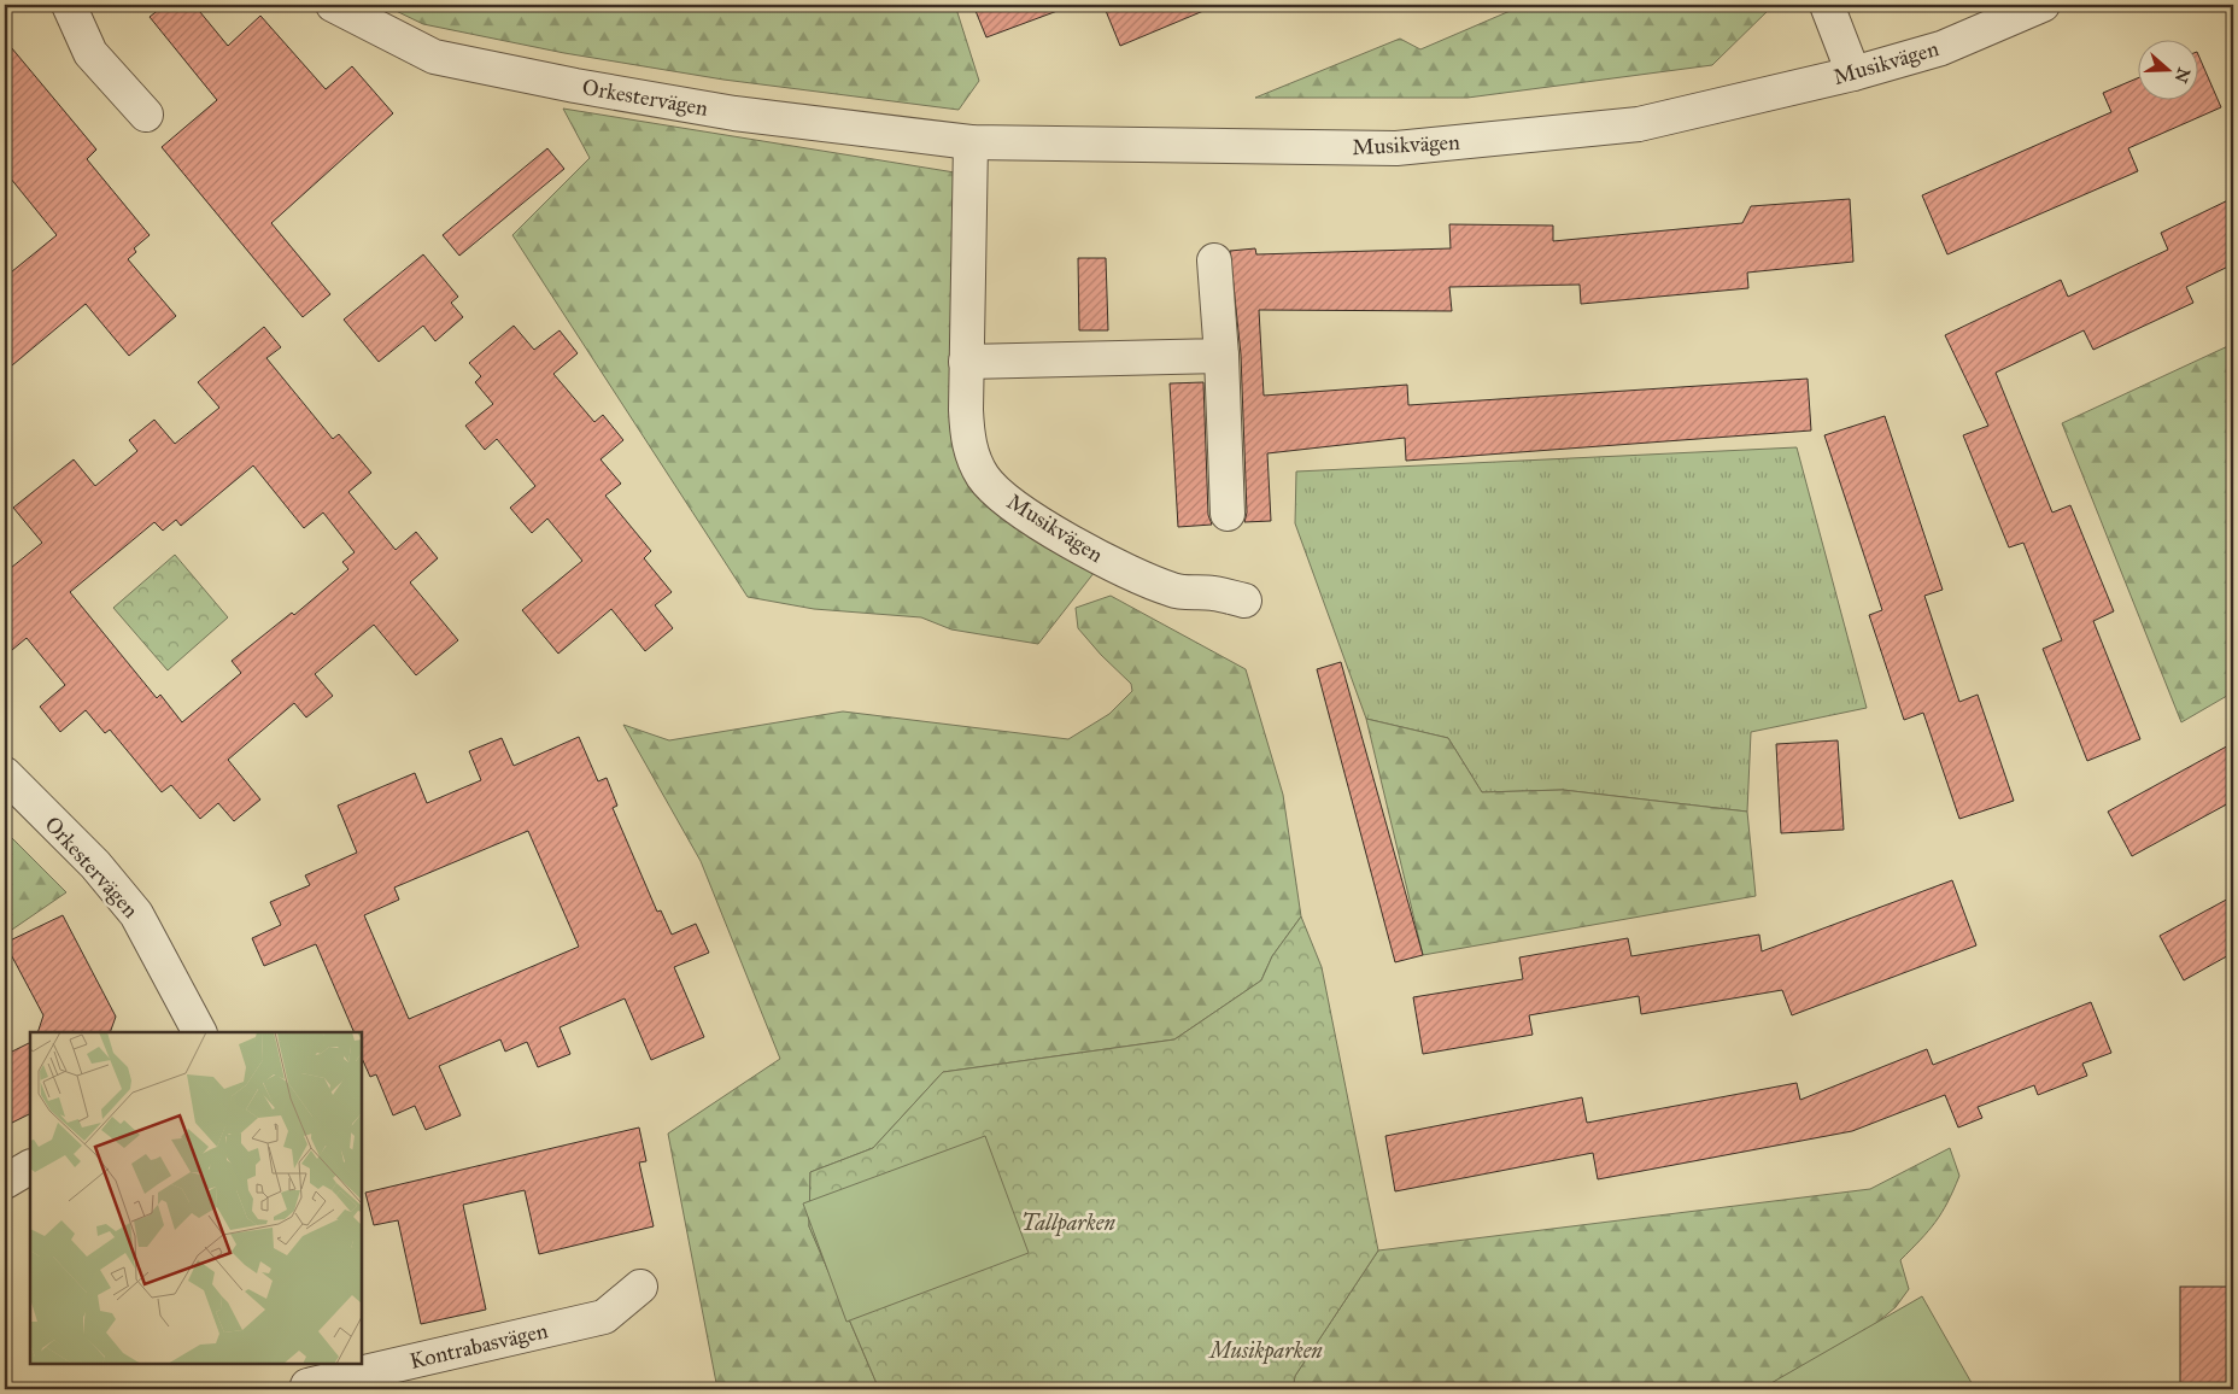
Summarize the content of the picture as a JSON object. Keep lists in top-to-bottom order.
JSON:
{
  "streets": {
    "street": ["Musikvägen", "Orkestervägen", "Kontrabasvägen"]
  },
  "crossings": [
    ["Musikvägen", "Orkestervägen"]
  ],
  "parks": ["Tallparken", "Musikparken"],
  "north": "right"
}
